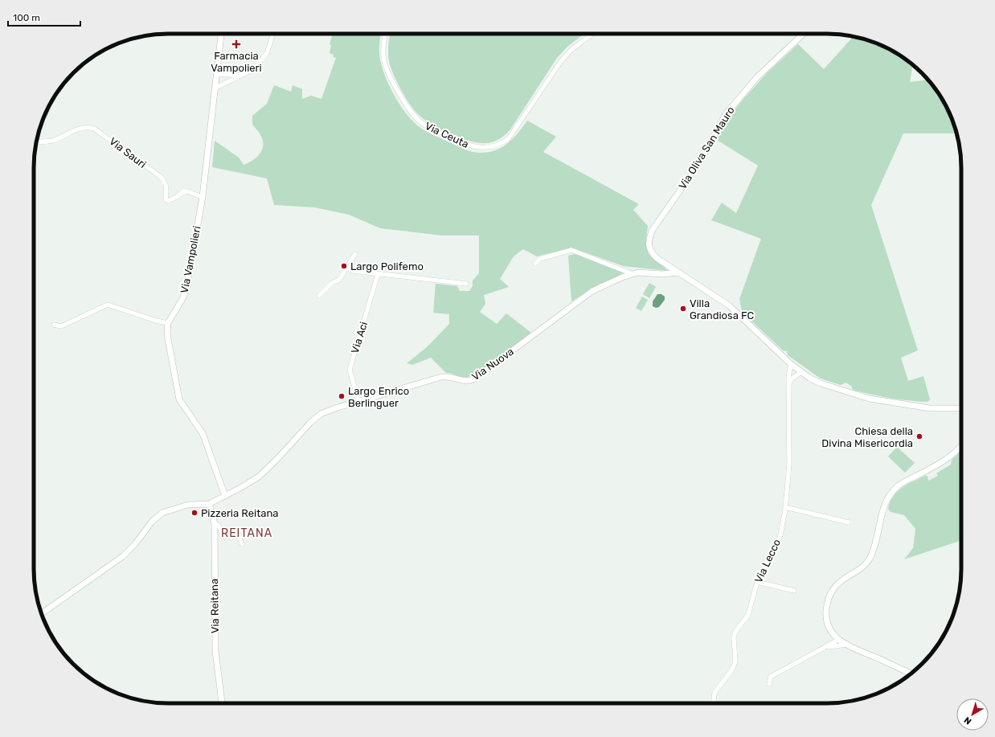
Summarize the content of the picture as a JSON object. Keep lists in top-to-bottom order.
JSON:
{
  "streets": {
    "street": [
      "Via Ceuta",
      "Via Oliva San Mauro",
      "Via Sauri",
      "Via Vampolieri",
      "Via Aci",
      "Via Nuova",
      "Via Lecco",
      "Via Reitana"
    ]
  },
  "crossings": [
    ["Via Oliva San Mauro", "Via Nuova"],
    ["Via Oliva San Mauro", "Via Lecco"],
    ["Via Sauri", "Via Vampolieri"],
    ["Via Aci", "Via Nuova"],
    ["Via Nuova", "Via Reitana"]
  ],
  "districts": ["REITANA"],
  "places": {
    "health": ["Farmacia Vampolieri"],
    "other": [
      "Largo Polifemo",
      "Villa Grandiosa FC",
      "Largo Enrico Berlinguer",
      "Chiesa della Divina Misericordia",
      "Pizzeria Reitana"
    ]
  },
  "scale_bar": "100 m",
  "north": "bottom left"
}
